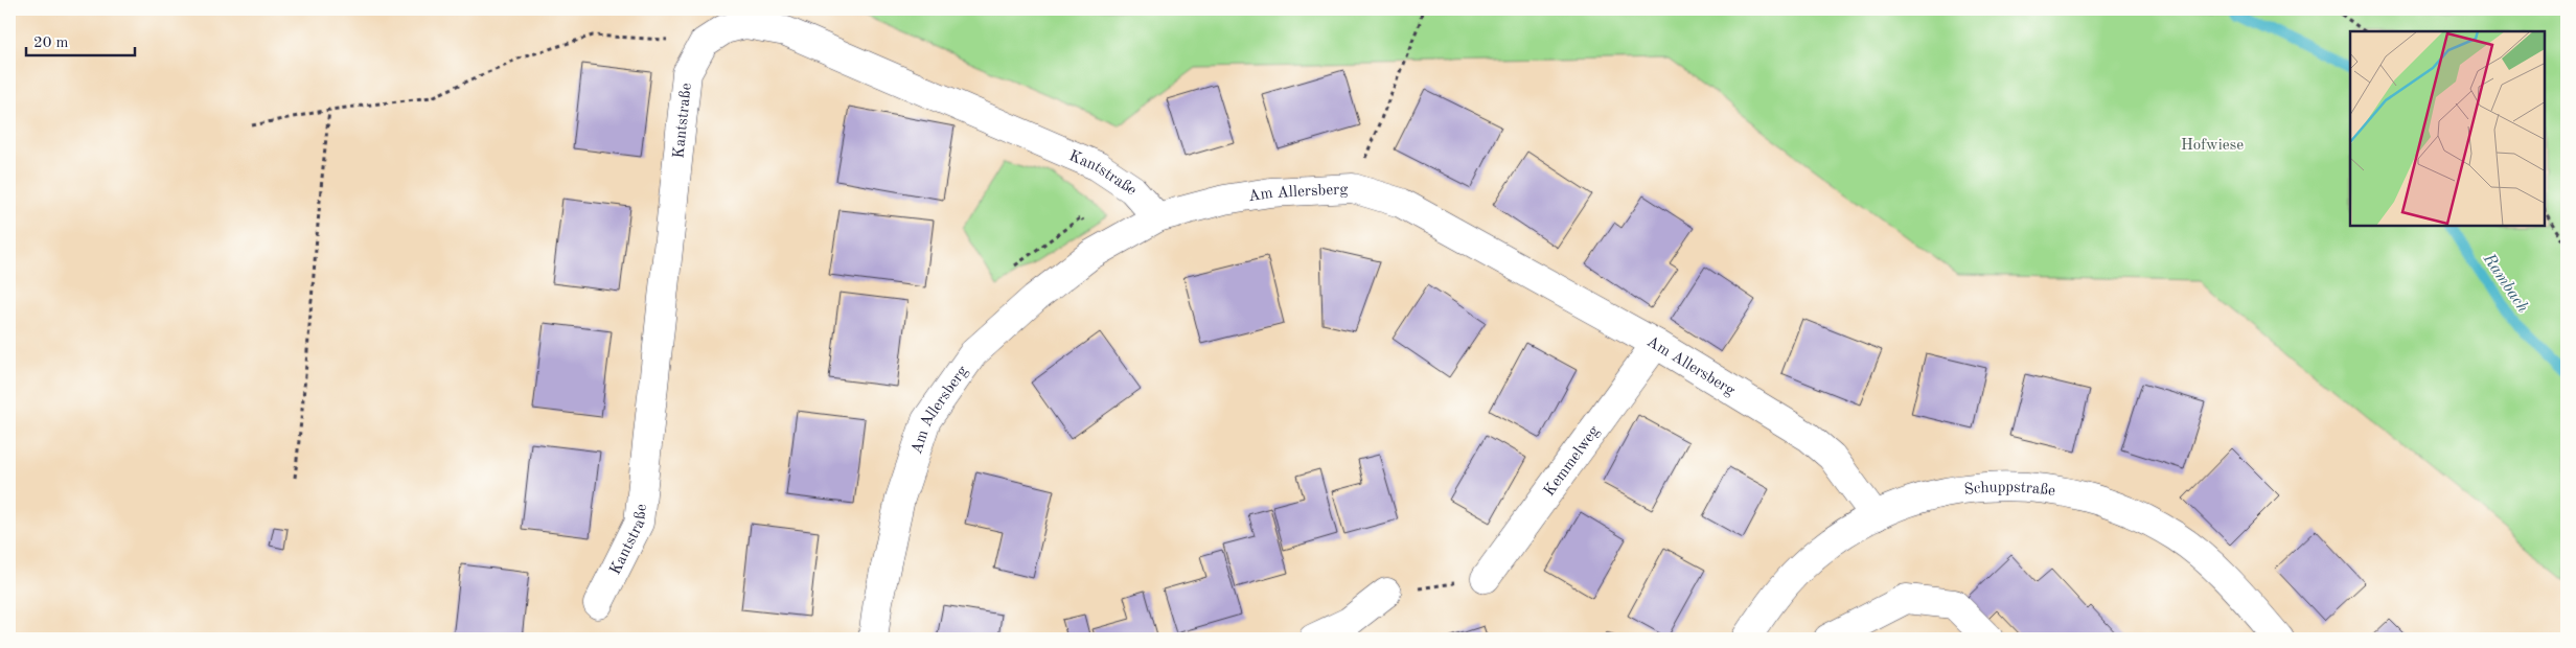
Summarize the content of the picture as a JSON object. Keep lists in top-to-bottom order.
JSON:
{
  "streets": {
    "street": [
      "Kantstraße",
      "Am Allersberg",
      "Kemmelweg",
      "Schuppstraße"
    ]
  },
  "crossings": [
    ["Kantstraße", "Am Allersberg"],
    ["Am Allersberg", "Kemmelweg"],
    ["Am Allersberg", "Schuppstraße"]
  ],
  "water": ["Rambach"],
  "parks": ["Hofwiese"],
  "scale_bar": "20 m"
}
